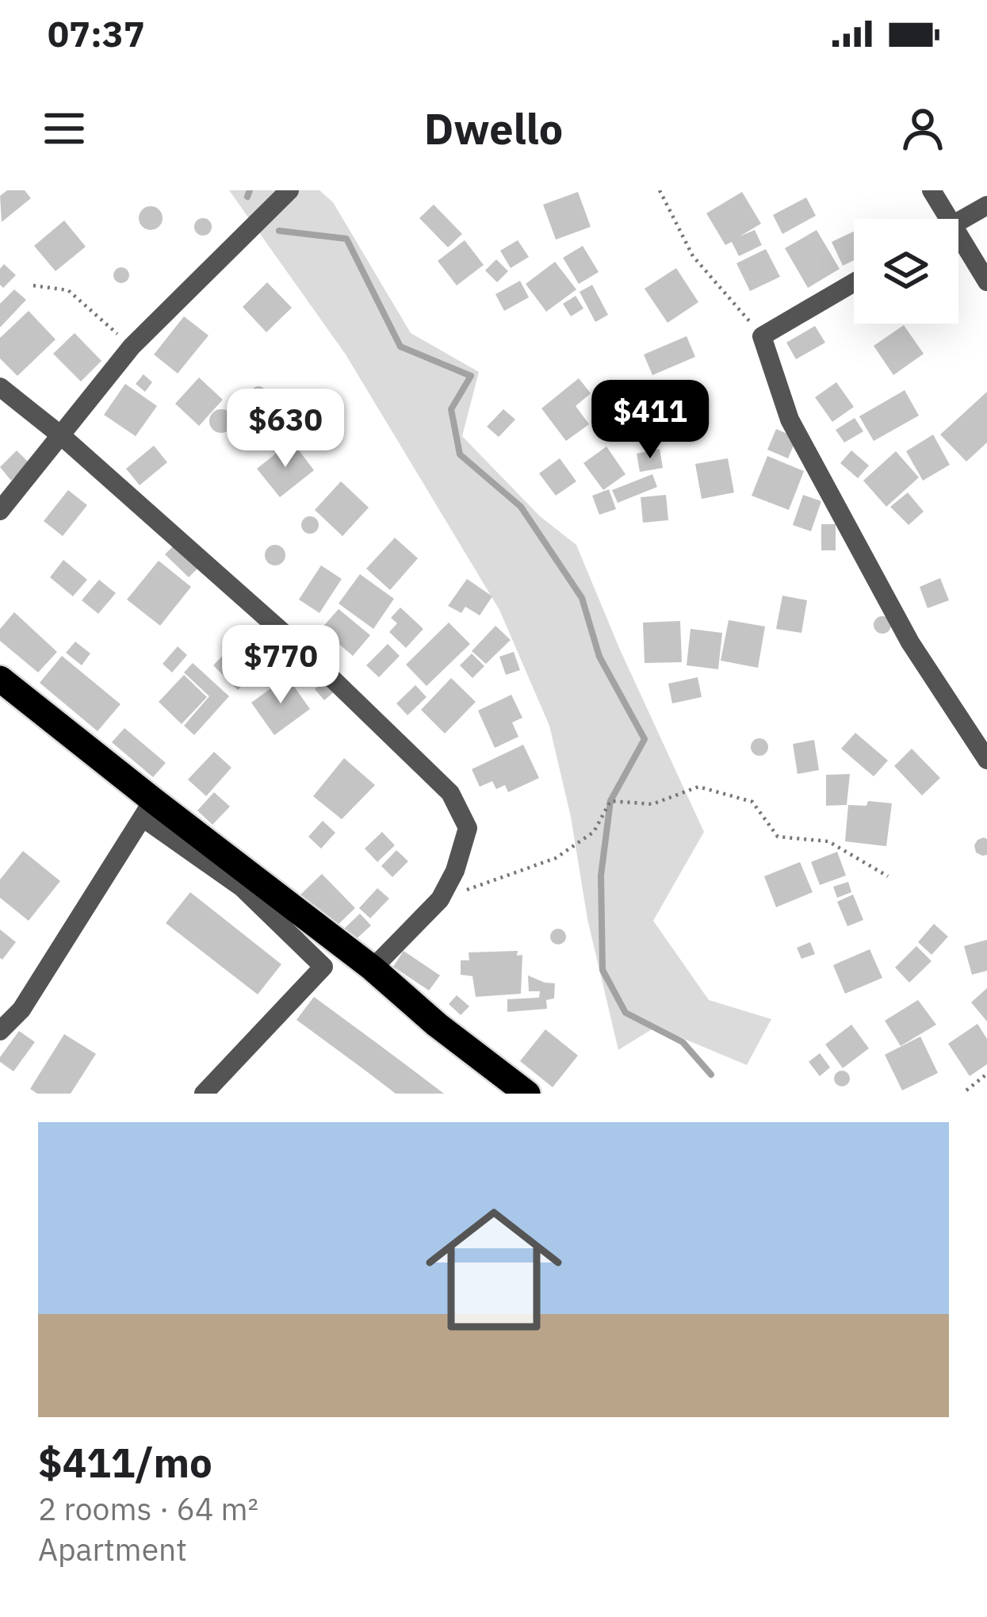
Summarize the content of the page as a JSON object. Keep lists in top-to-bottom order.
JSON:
{
  "page": {
    "status": "07:37",
    "header": "Dwello",
    "price": ["$411", "$630", "$770"],
    "list": [
      {
        "name": "$411/mo",
        "note": "2 rooms · 64 m² · Apartment"
      }
    ]
  }
}
